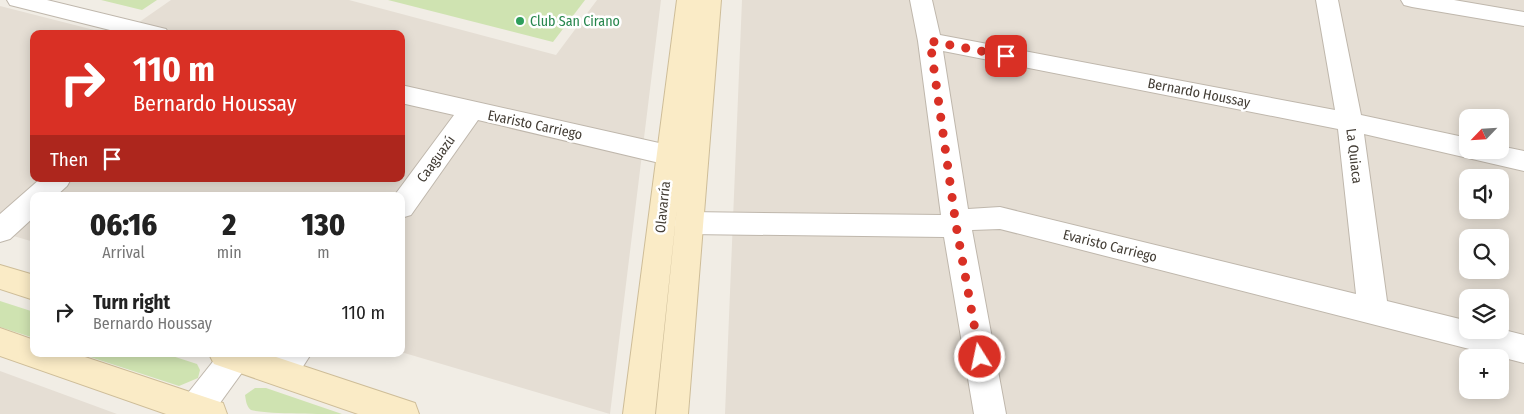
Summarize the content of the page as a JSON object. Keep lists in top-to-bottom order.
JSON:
{
  "streets": {
    "street": [
      "Bernardo Houssay",
      "Evaristo Carriego",
      "La Quiaca",
      "Caaguazú",
      "Olavarría"
    ]
  },
  "crossings": [
    ["Bernardo Houssay", "La Quiaca"],
    ["Evaristo Carriego", "La Quiaca"],
    ["Evaristo Carriego", "Caaguazú"],
    ["Evaristo Carriego", "Olavarría"]
  ],
  "places": ["Club San Cirano"],
  "north": "bottom left",
  "page": {
    "turn": ["110 m", "Bernardo Houssay"],
    "map_buttons": "+",
    "then": "Then",
    "eta": [
      "06:16",
      "Arrival",
      "2",
      "min",
      "130",
      "m"
    ],
    "list": [
      {
        "name": "Turn right",
        "note": "Bernardo Houssay",
        "value": "110 m"
      }
    ]
  }
}
